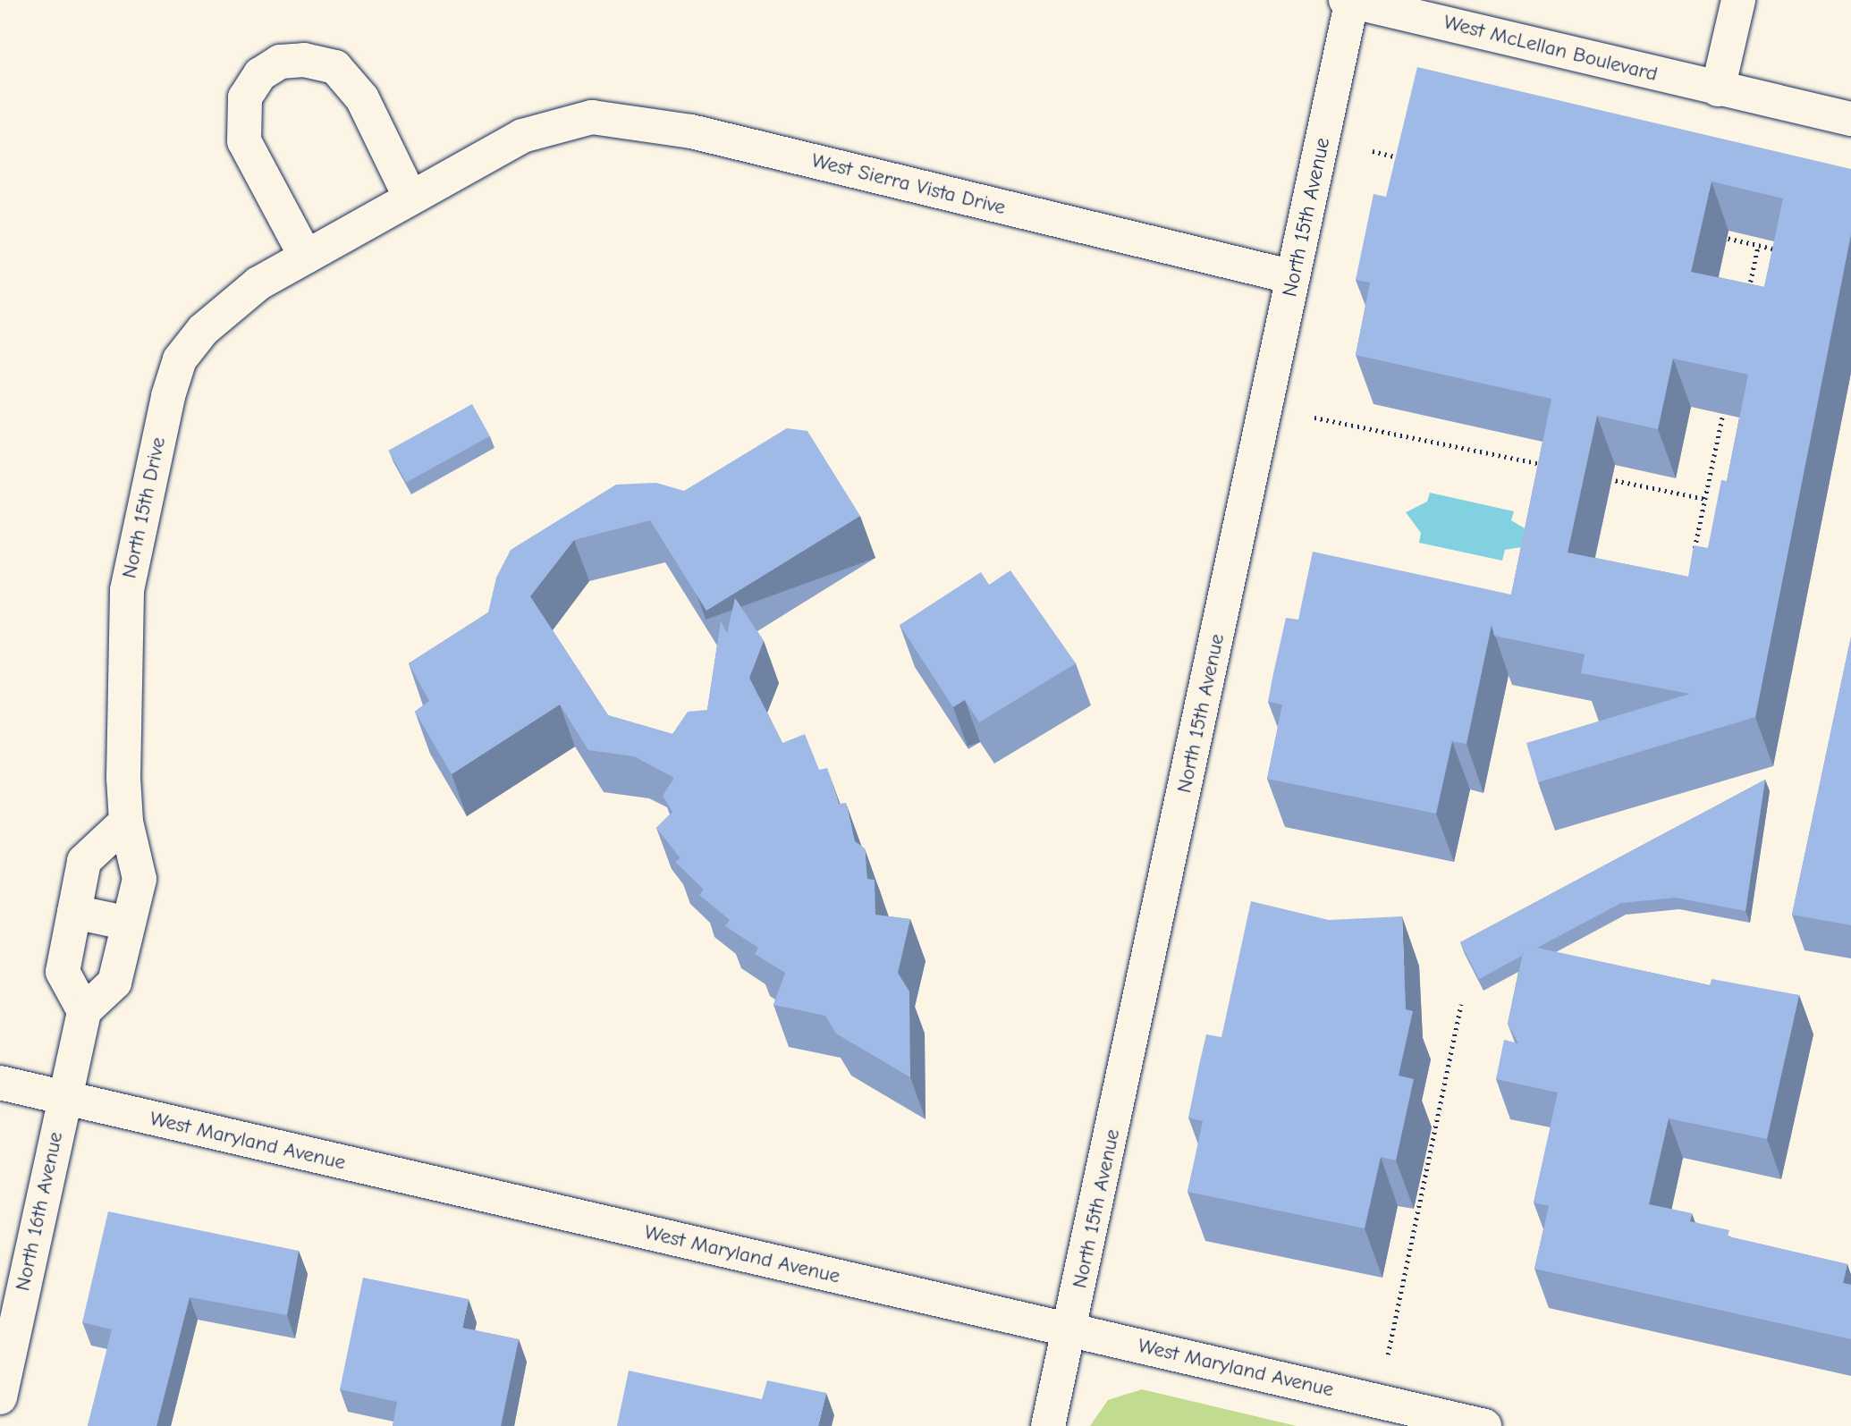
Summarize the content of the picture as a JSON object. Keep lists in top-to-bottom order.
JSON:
{
  "streets": {
    "street": [
      "West McLellan Boulevard",
      "West Sierra Vista Drive",
      "North 15th Avenue",
      "North 15th Drive",
      "West Maryland Avenue",
      "North 16th Avenue"
    ]
  },
  "crossings": [
    ["West McLellan Boulevard", "North 15th Avenue"],
    ["West Sierra Vista Drive", "North 15th Avenue"],
    ["West Sierra Vista Drive", "North 15th Drive"],
    ["North 15th Avenue", "West Maryland Avenue"],
    ["West Maryland Avenue", "North 16th Avenue"]
  ]
}
